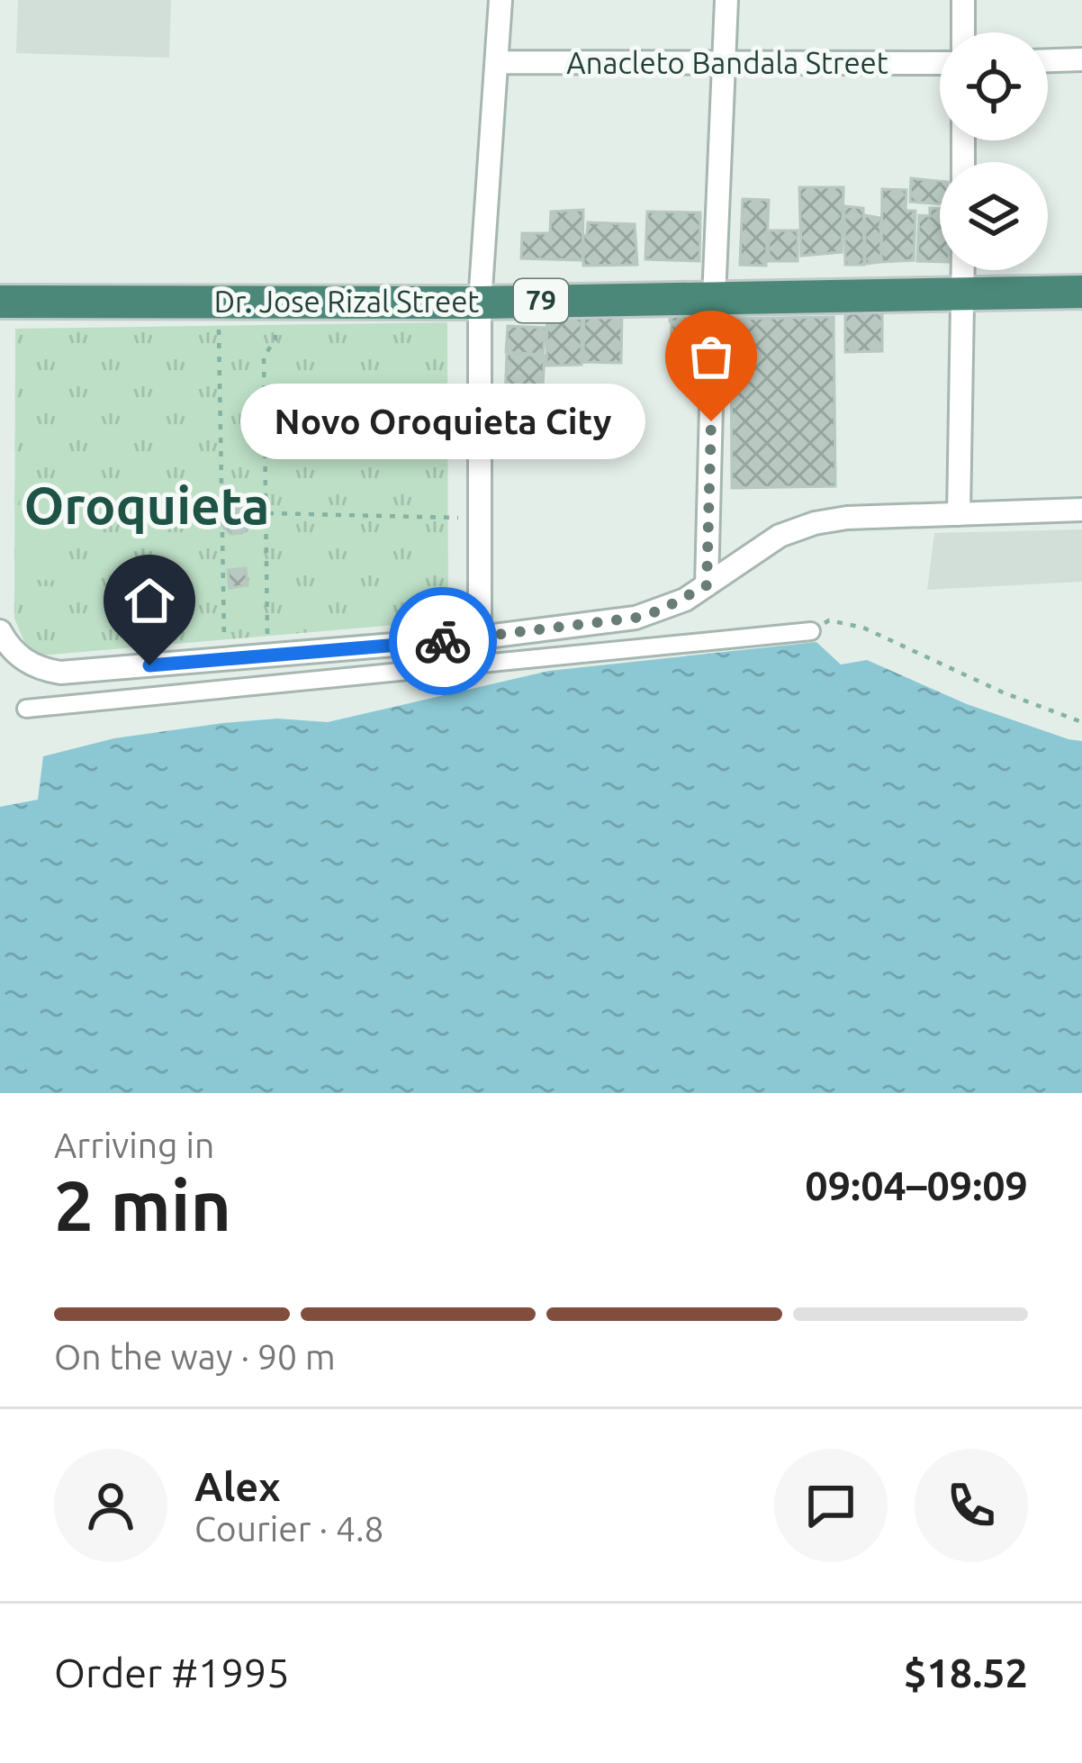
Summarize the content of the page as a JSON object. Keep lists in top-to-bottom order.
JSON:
{
  "streets": {
    "highway": ["79", "Dr. Jose Rizal Street"],
    "street": ["Anacleto Bandala Street"]
  },
  "districts": ["Oroquieta"],
  "places": ["Novo Oroquieta City"],
  "page": {
    "bubble": "Novo Oroquieta City",
    "heading": ["2 min", "Arriving in", "09:04–09:09"],
    "panel": [
      "Alex",
      "Courier · 4.8",
      "Order #1995",
      "$18.52"
    ],
    "bar": "On the way · 90 m"
  }
}
